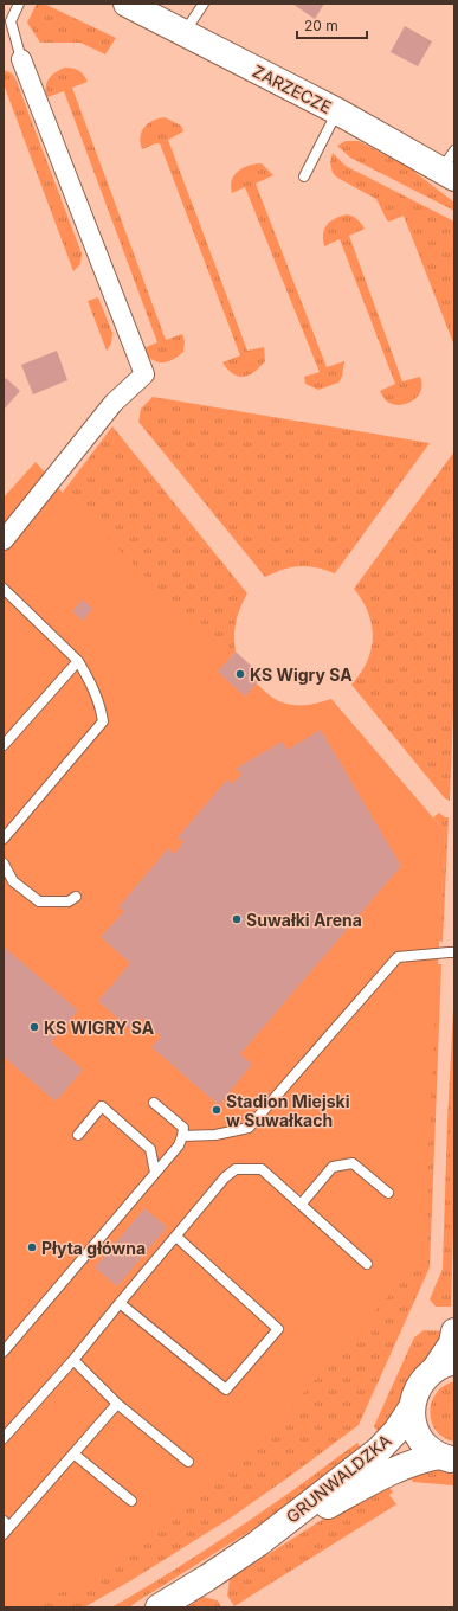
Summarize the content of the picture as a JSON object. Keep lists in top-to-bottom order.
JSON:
{
  "streets": {
    "main road": ["ZARZECZE", "GRUNWALDZKA"]
  },
  "places": [
    "KS Wigry SA",
    "Suwałki Arena",
    "KS WIGRY SA",
    "Stadion Miejski w Suwałkach",
    "Płyta główna"
  ],
  "scale_bar": "20 m"
}
